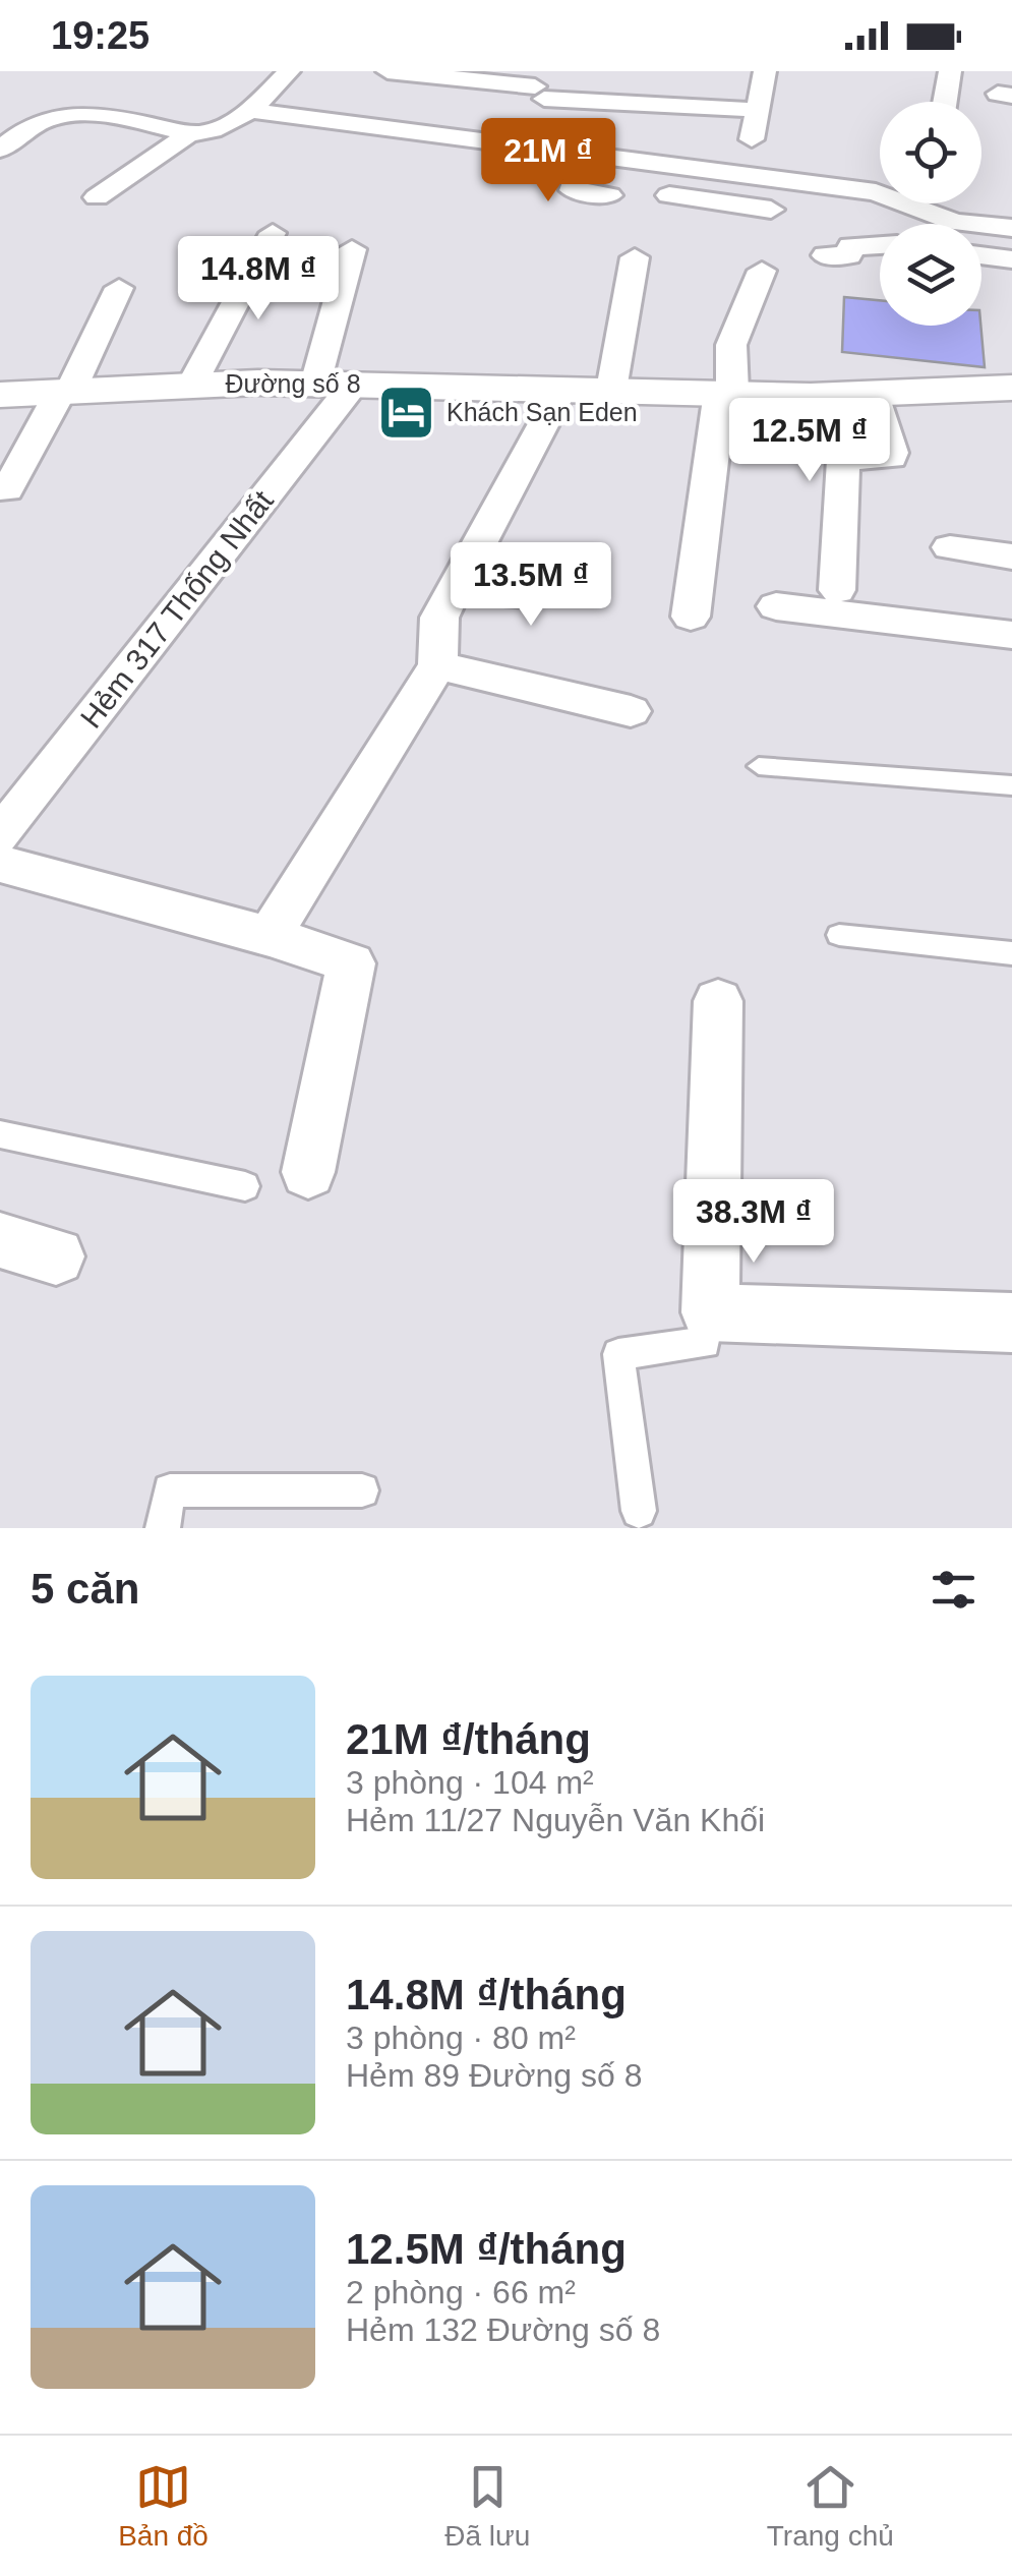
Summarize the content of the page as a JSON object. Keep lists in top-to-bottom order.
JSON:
{
  "streets": {
    "street": ["Đường số 8", "Hẻm 317 Thống Nhất"]
  },
  "crossings": [
    ["Đường số 8", "Hẻm 317 Thống Nhất"]
  ],
  "places": {
    "hotel": ["Khách Sạn Eden"]
  },
  "page": {
    "status": "19:25",
    "price": [
      "21M ₫",
      "14.8M ₫",
      "12.5M ₫",
      "13.5M ₫",
      "38.3M ₫"
    ],
    "heading": "5 căn",
    "list": [
      {
        "name": "21M ₫/tháng",
        "note": "3 phòng · 104 m² · Hẻm 11/27 Nguyễn Văn Khối"
      },
      {
        "name": "14.8M ₫/tháng",
        "note": "3 phòng · 80 m² · Hẻm 89 Đường số 8"
      },
      {
        "name": "12.5M ₫/tháng",
        "note": "2 phòng · 66 m² · Hẻm 132 Đường số 8"
      }
    ],
    "tabs": ["Bản đồ", "Đã lưu", "Trang chủ"]
  }
}
